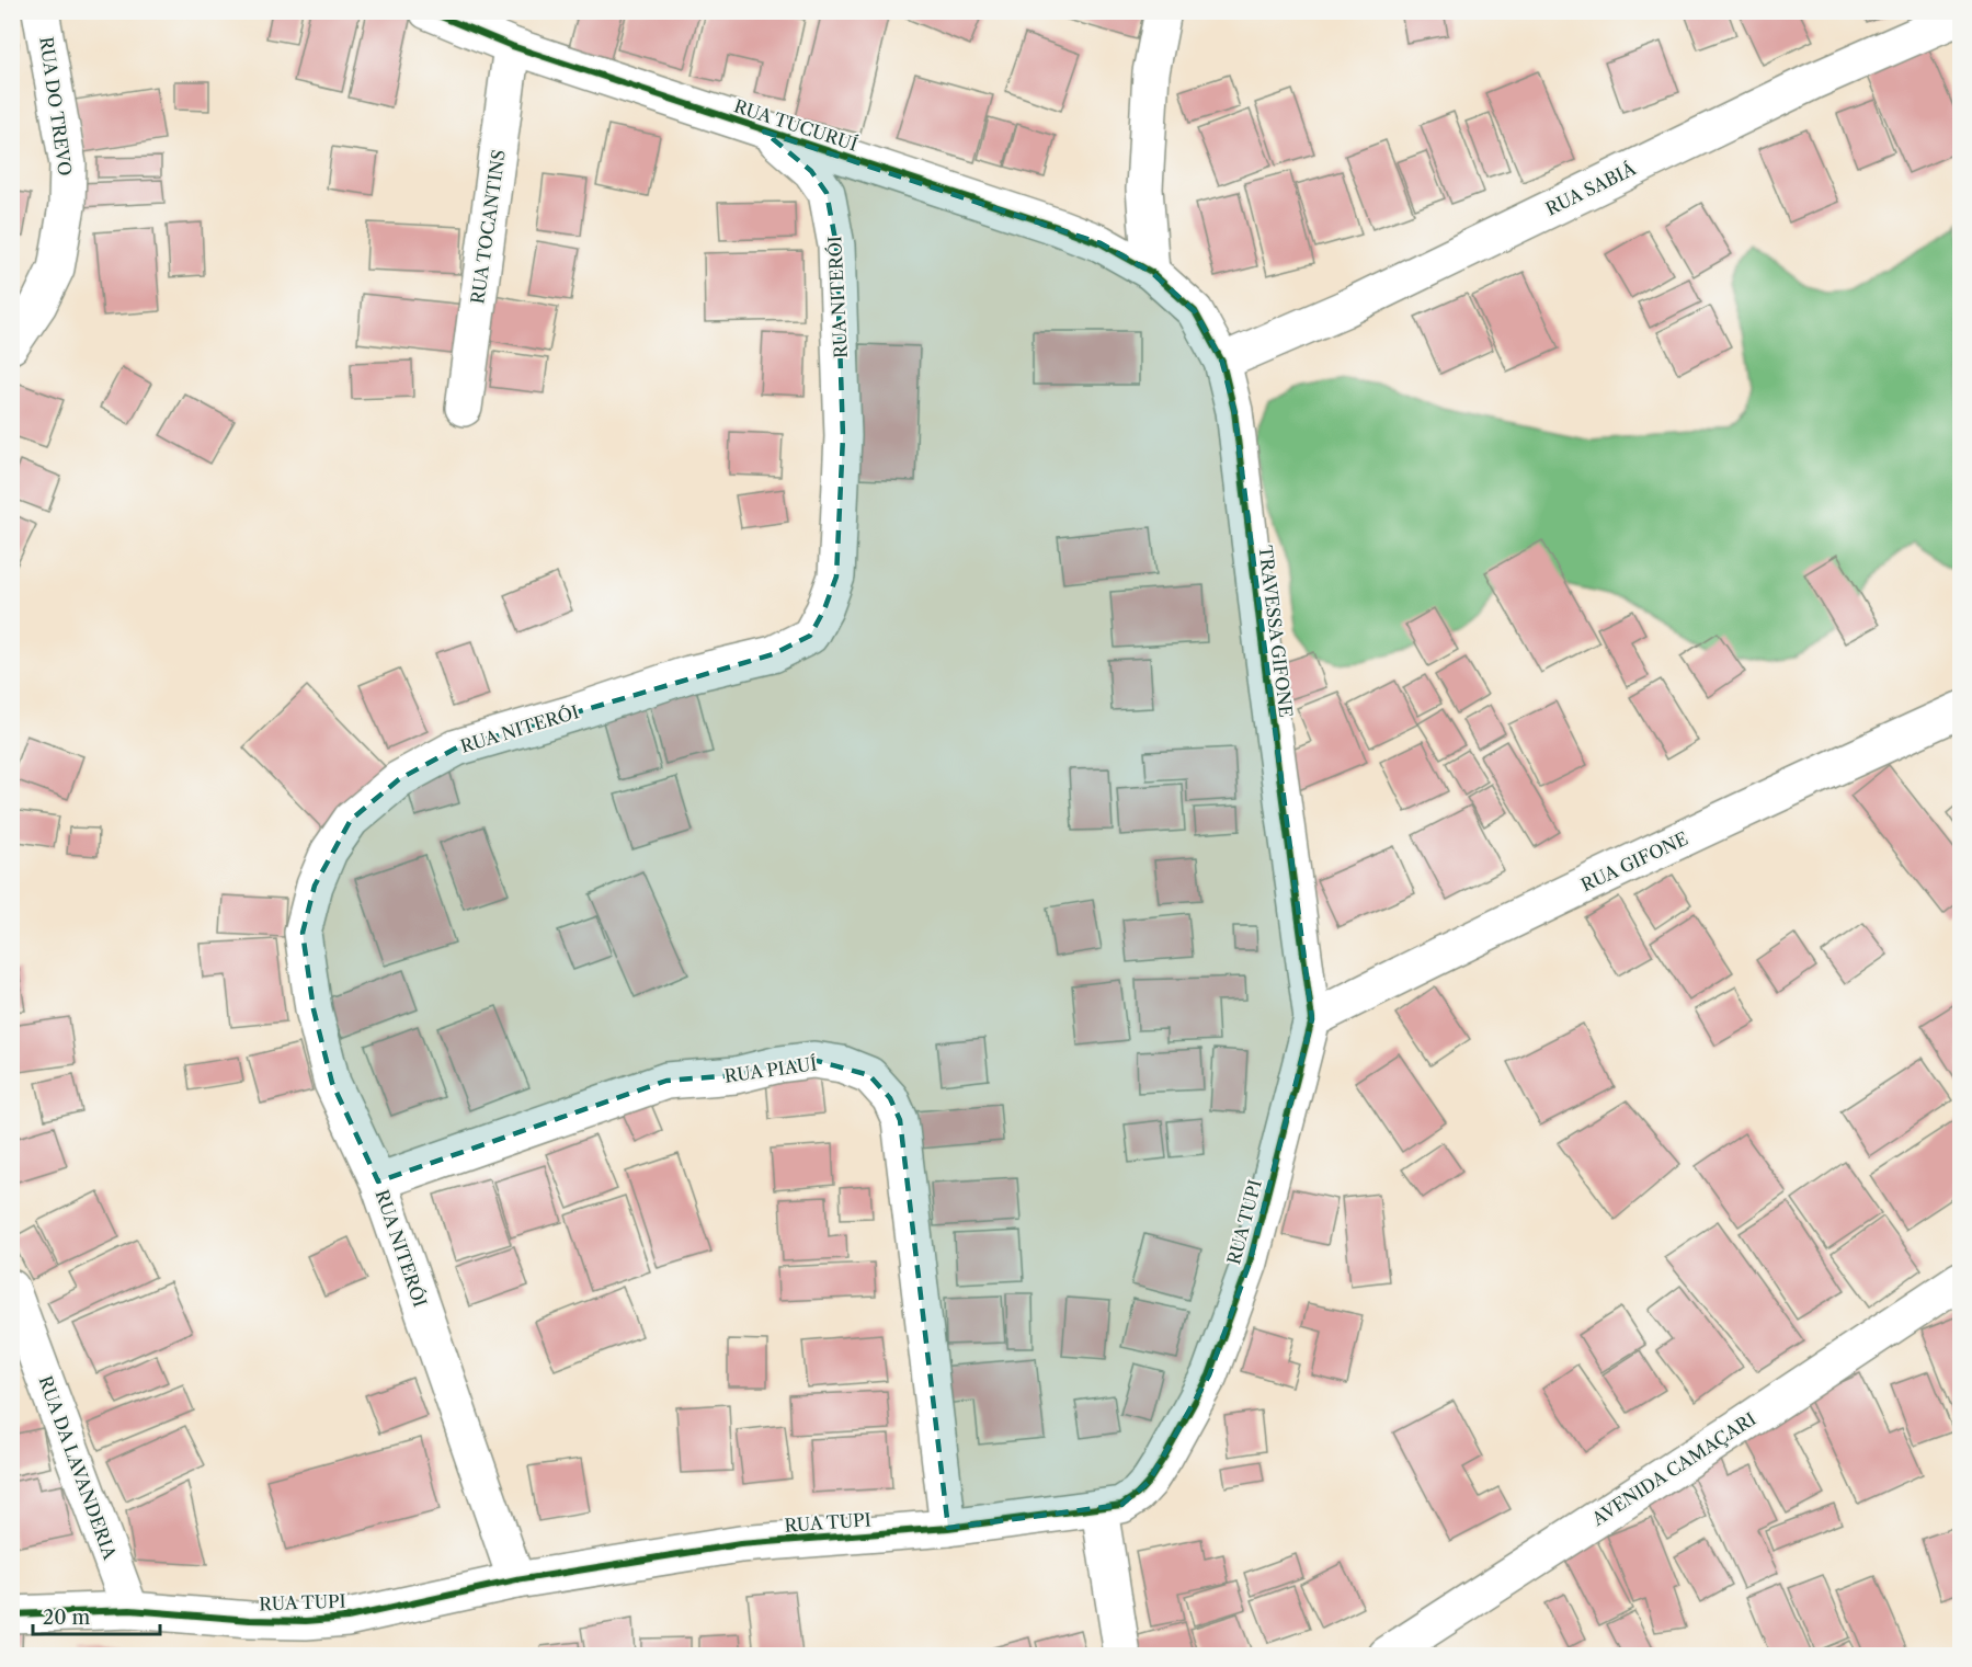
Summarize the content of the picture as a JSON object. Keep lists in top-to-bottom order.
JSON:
{
  "streets": {
    "street": [
      "RUA DO TREVO",
      "RUA TUCURUÍ",
      "RUA SABIÁ",
      "RUA TOCANTINS",
      "RUA NITERÓI",
      "TRAVESSA GIFONE",
      "RUA GIFONE",
      "RUA PIAUÍ",
      "RUA TUPI",
      "RUA DA LAVANDERIA",
      "AVENIDA CAMAÇARI"
    ]
  },
  "crossings": [
    ["RUA TUCURUÍ", "RUA TOCANTINS"],
    ["RUA TUCURUÍ", "RUA NITERÓI"],
    ["RUA TUCURUÍ", "TRAVESSA GIFONE"],
    ["RUA SABIÁ", "TRAVESSA GIFONE"],
    ["RUA NITERÓI", "RUA PIAUÍ"],
    ["RUA NITERÓI", "RUA TUPI"],
    ["TRAVESSA GIFONE", "RUA GIFONE"],
    ["TRAVESSA GIFONE", "RUA TUPI"],
    ["RUA GIFONE", "RUA TUPI"],
    ["RUA PIAUÍ", "RUA TUPI"],
    ["RUA TUPI", "RUA DA LAVANDERIA"]
  ],
  "scale_bar": "20 m"
}
